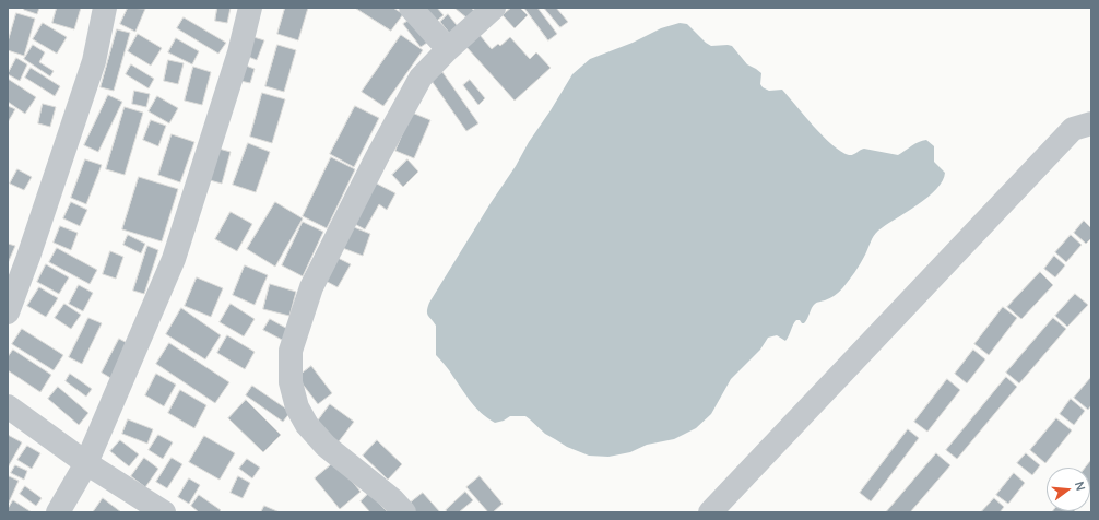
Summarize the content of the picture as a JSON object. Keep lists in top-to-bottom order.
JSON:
{
  "north": "right"
}
